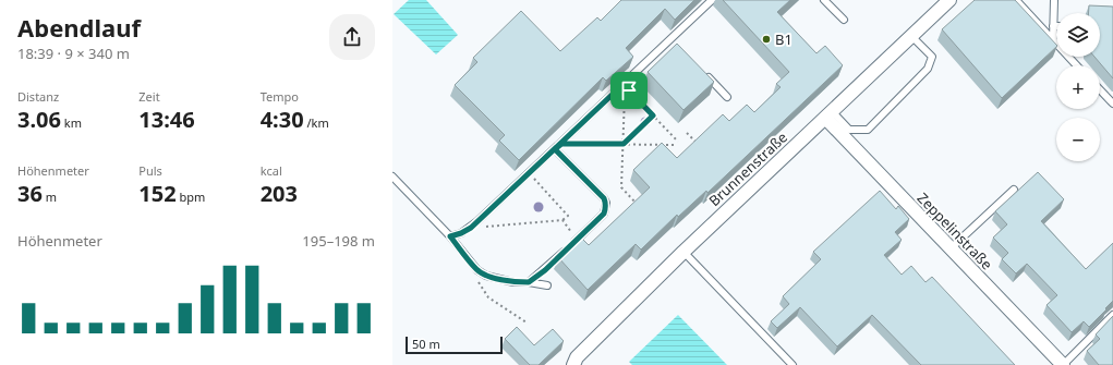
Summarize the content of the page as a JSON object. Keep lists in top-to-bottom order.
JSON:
{
  "streets": {
    "street": ["Brunnenstraße", "Zeppelinstraße"]
  },
  "crossings": [
    ["Brunnenstraße", "Zeppelinstraße"]
  ],
  "places": ["B1"],
  "scale_bar": "50 m",
  "page": {
    "heading": ["Abendlauf", "18:39 · 9 × 340 m"],
    "map_buttons": ["+", "−"],
    "stats": [
      ["Distanz", "3.06 km"],
      ["Zeit", "13:46"],
      ["Tempo", "4:30 /km"],
      ["Höhenmeter", "36 m"],
      ["Puls", "152 bpm"],
      ["kcal", "203"]
    ],
    "chart": ["Höhenmeter", "195–198 m"],
    "scale": "50 m"
  }
}
